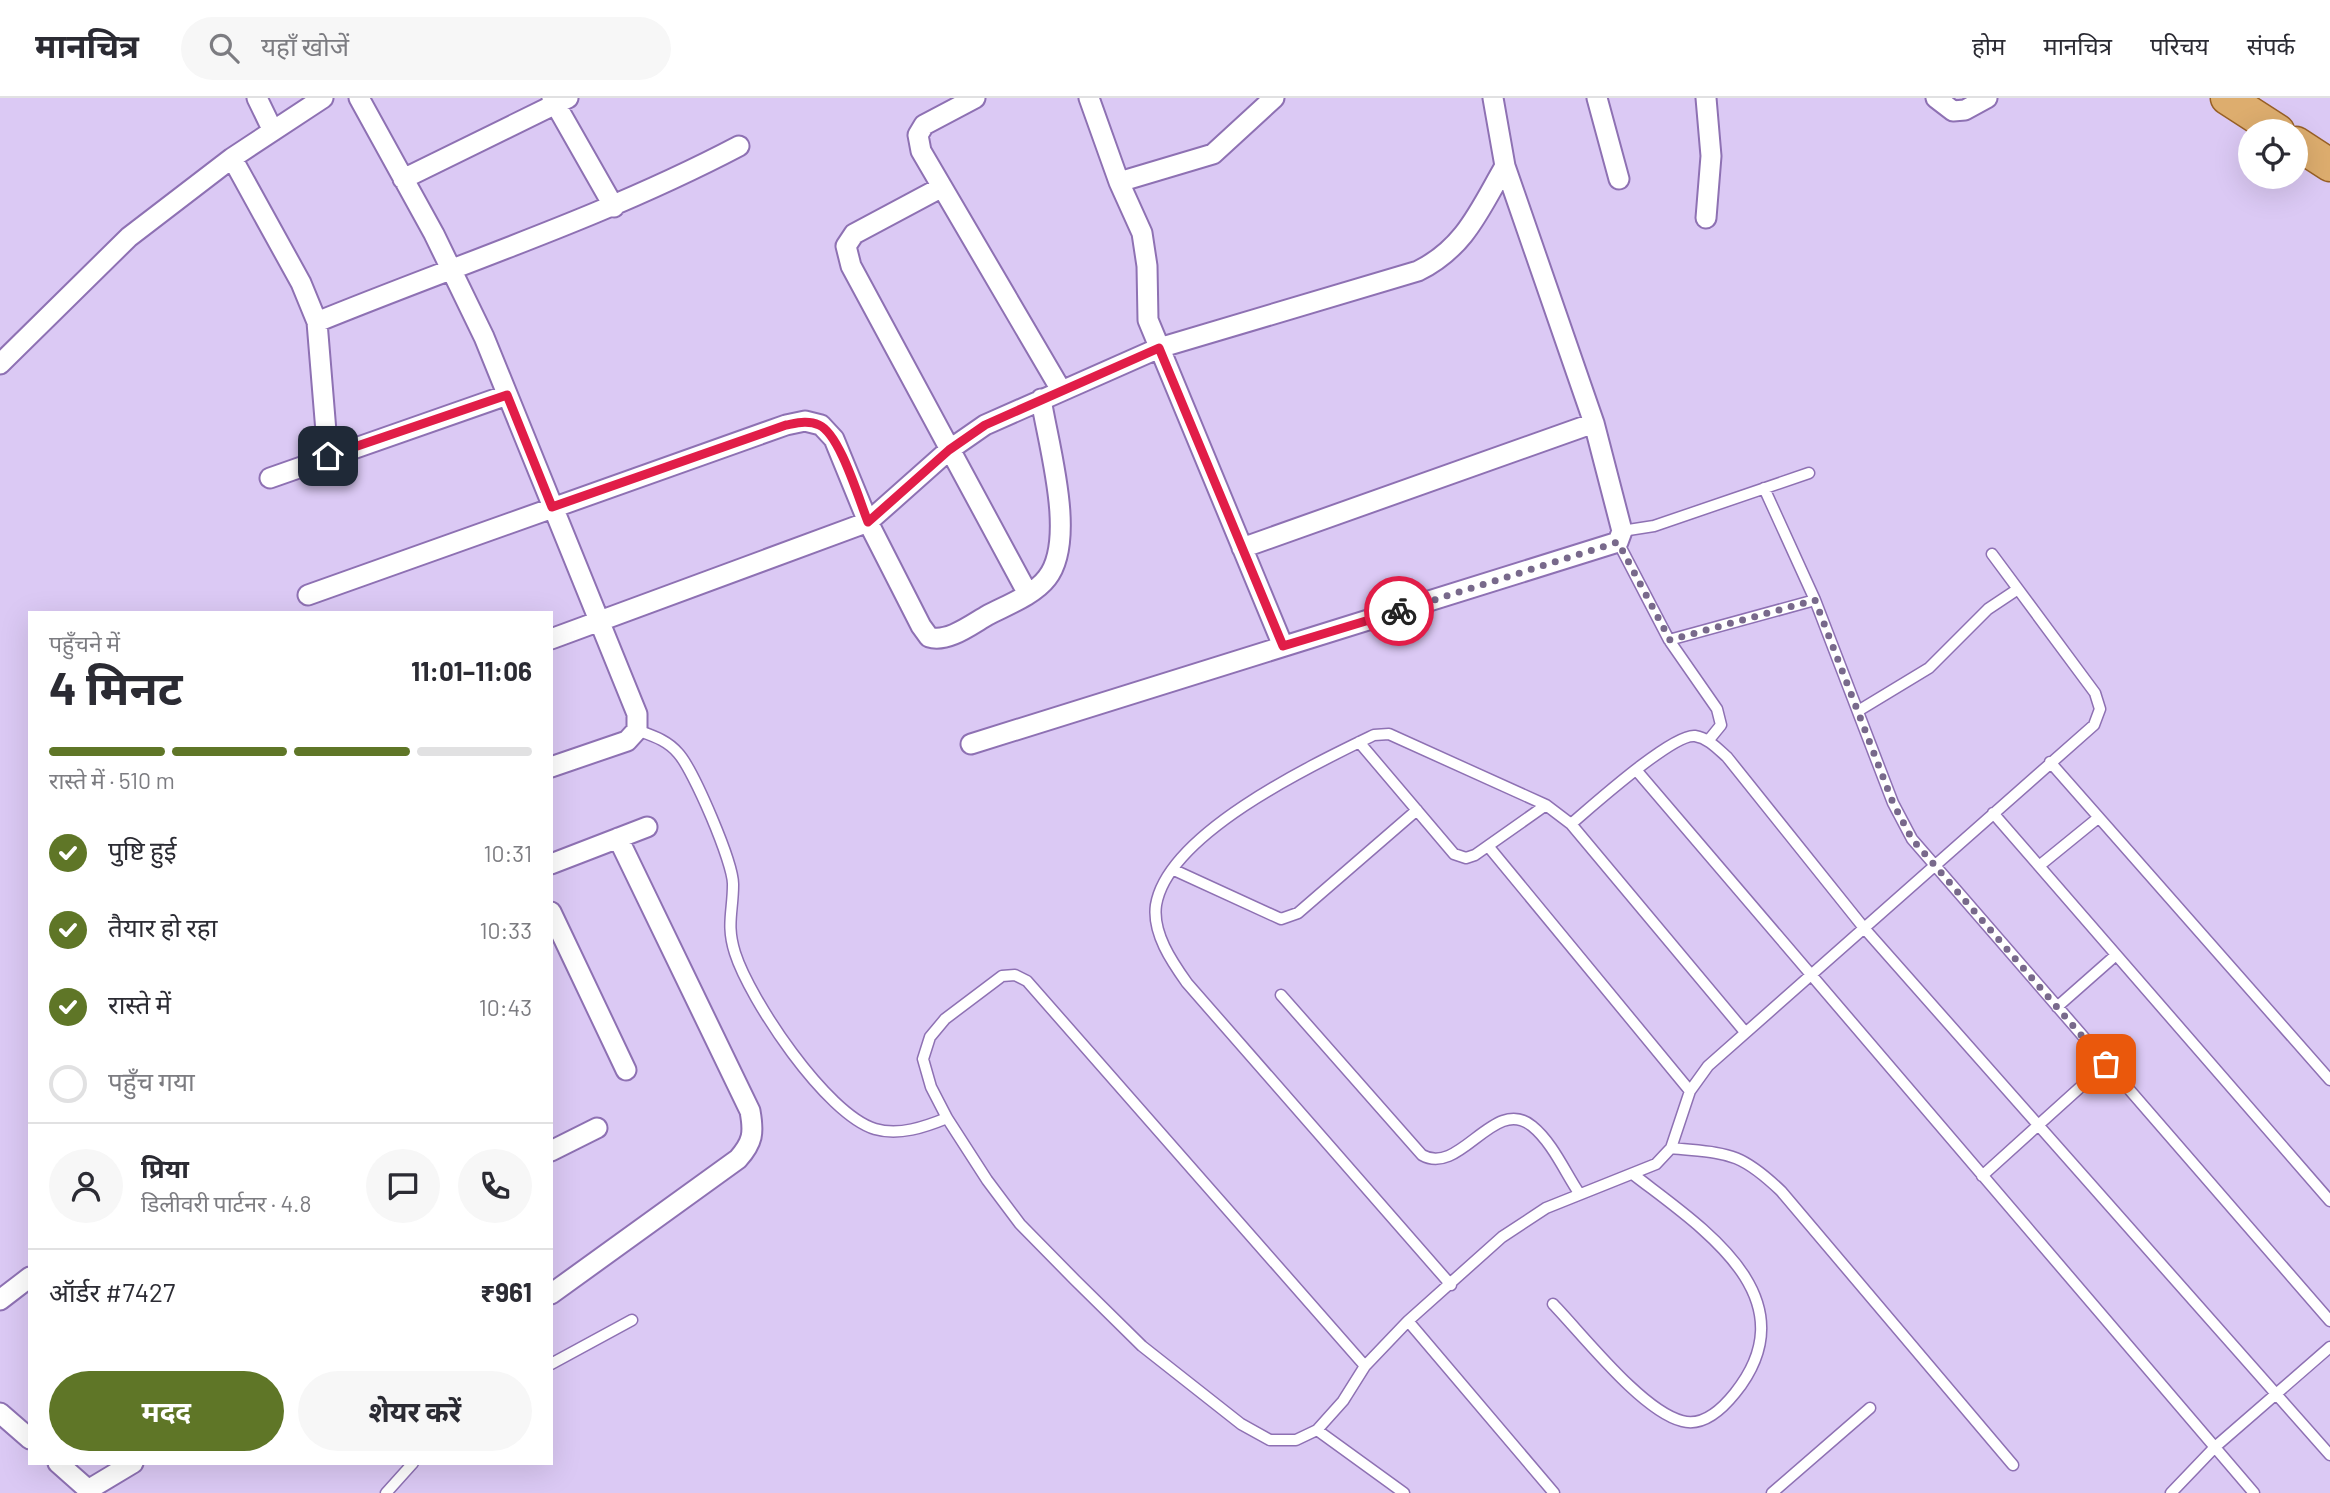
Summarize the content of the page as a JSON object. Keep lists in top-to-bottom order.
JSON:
{
  "page": {
    "header": "मानचित्र",
    "search": "यहाँ खोजें",
    "nav": [
      "होम",
      "मानचित्र",
      "परिचय",
      "संपर्क"
    ],
    "heading": ["4 मिनट", "पहुँचने में", "11:01–11:06"],
    "panel": [
      "प्रिया",
      "डिलीवरी पार्टनर · 4.8",
      "ऑर्डर #7427",
      "₹961"
    ],
    "bar": "रास्ते में · 510 m",
    "list": [
      ["पुष्टि हुई", "10:31"],
      ["तैयार हो रहा", "10:33"],
      ["रास्ते में", "10:43"],
      "पहुँच गया"
    ],
    "buttons": ["मदद", "शेयर करें"]
  }
}
